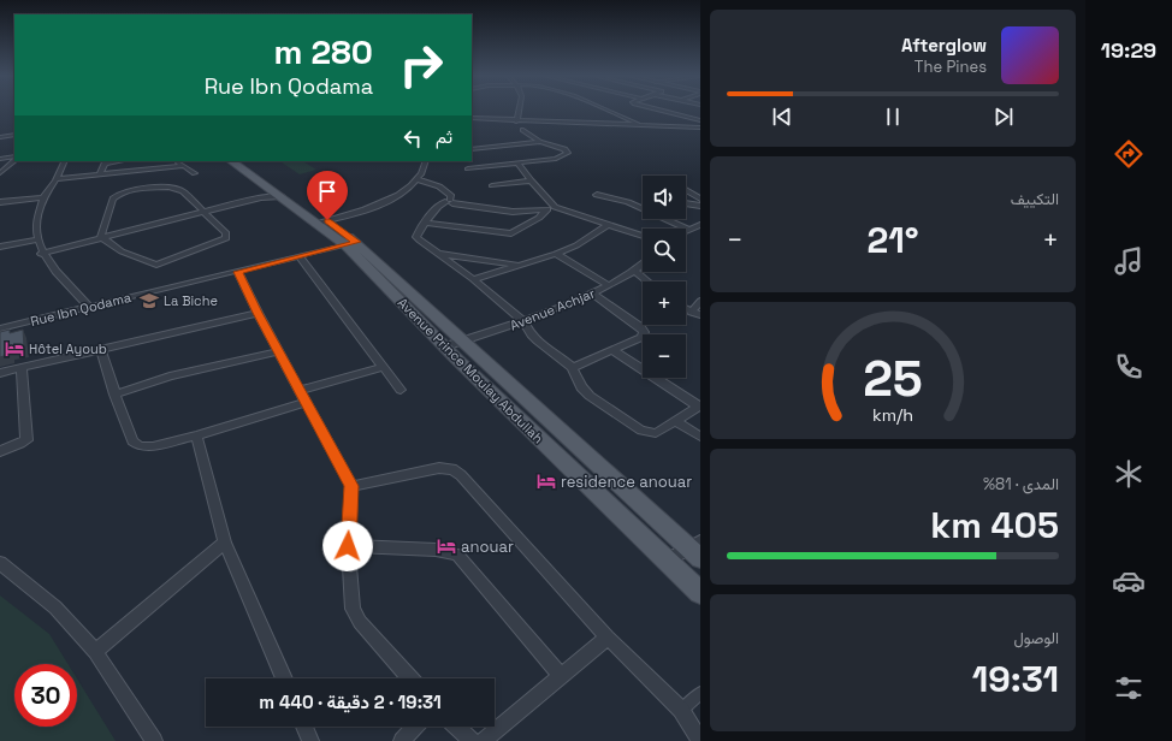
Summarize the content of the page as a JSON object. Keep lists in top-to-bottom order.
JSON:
{
  "streets": {
    "main road": ["Avenue Prince Moulay Abdullah"],
    "street": ["Rue Ibn Qodama", "Avenue Achjar"]
  },
  "crossings": [
    ["Rue Ibn Qodama", "Avenue Prince Moulay Abdullah"],
    ["Avenue Achjar", "Avenue Prince Moulay Abdullah"]
  ],
  "places": {
    "school or university": ["La Biche"],
    "hotel": ["Hôtel Ayoub", "residence anouar", "anouar"]
  },
  "page": {
    "tabs": "19:29",
    "turn": ["280 m", "Rue Ibn Qodama"],
    "song": ["Afterglow", "The Pines"],
    "then": "ثم",
    "tile": [
      "التكييف",
      ["المدى · 81%", "405 km"],
      ["الوصول", "19:31"]
    ],
    "map_buttons": ["+", "−"],
    "heat": ["−", "21°", "+"],
    "limit": "30",
    "trip": "19:31 · 2 دقيقة · 440 m",
    "gauge": ["25", "km/h"]
  }
}
